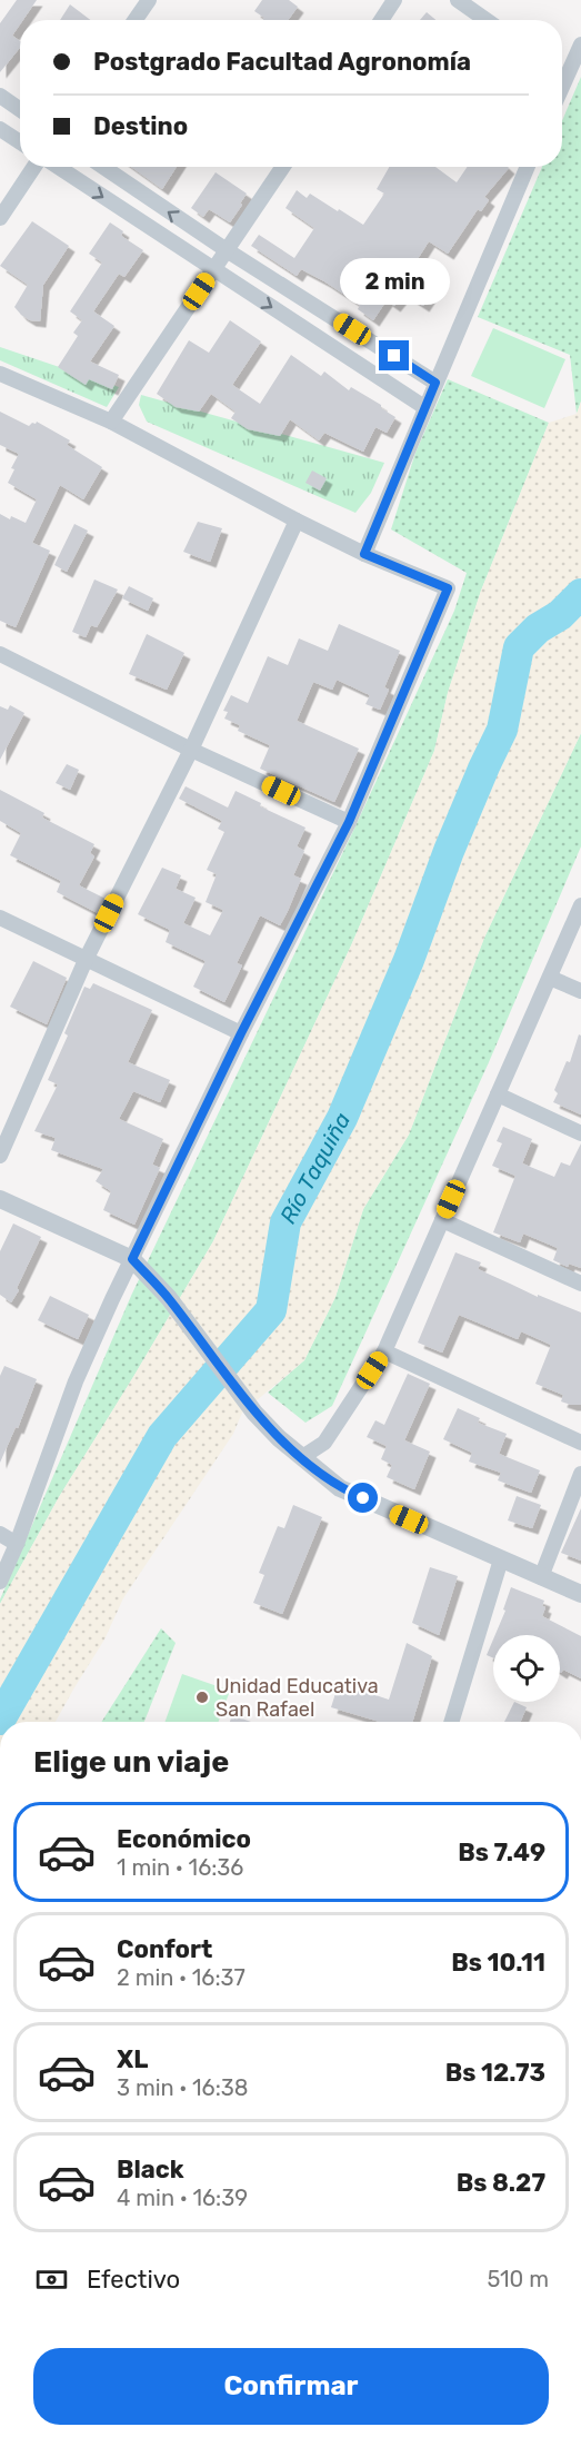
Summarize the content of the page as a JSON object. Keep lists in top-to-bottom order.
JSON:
{
  "water": ["Río Taquiña"],
  "places": ["Unidad Educativa San Rafael"],
  "page": {
    "banner": ["Postgrado Facultad Agronomía", "Destino"],
    "bubble": "2 min",
    "heading": "Elige un viaje",
    "list": [
      {
        "name": "Económico",
        "note": "1 min · 16:36",
        "value": "Bs 7.49"
      },
      {
        "name": "Confort",
        "note": "2 min · 16:37",
        "value": "Bs 10.11"
      },
      {
        "name": "XL",
        "note": "3 min · 16:38",
        "value": "Bs 12.73"
      },
      {
        "name": "Black",
        "note": "4 min · 16:39",
        "value": "Bs 8.27"
      }
    ],
    "pay": ["Efectivo", "510 m"],
    "buttons": "Confirmar"
  }
}
